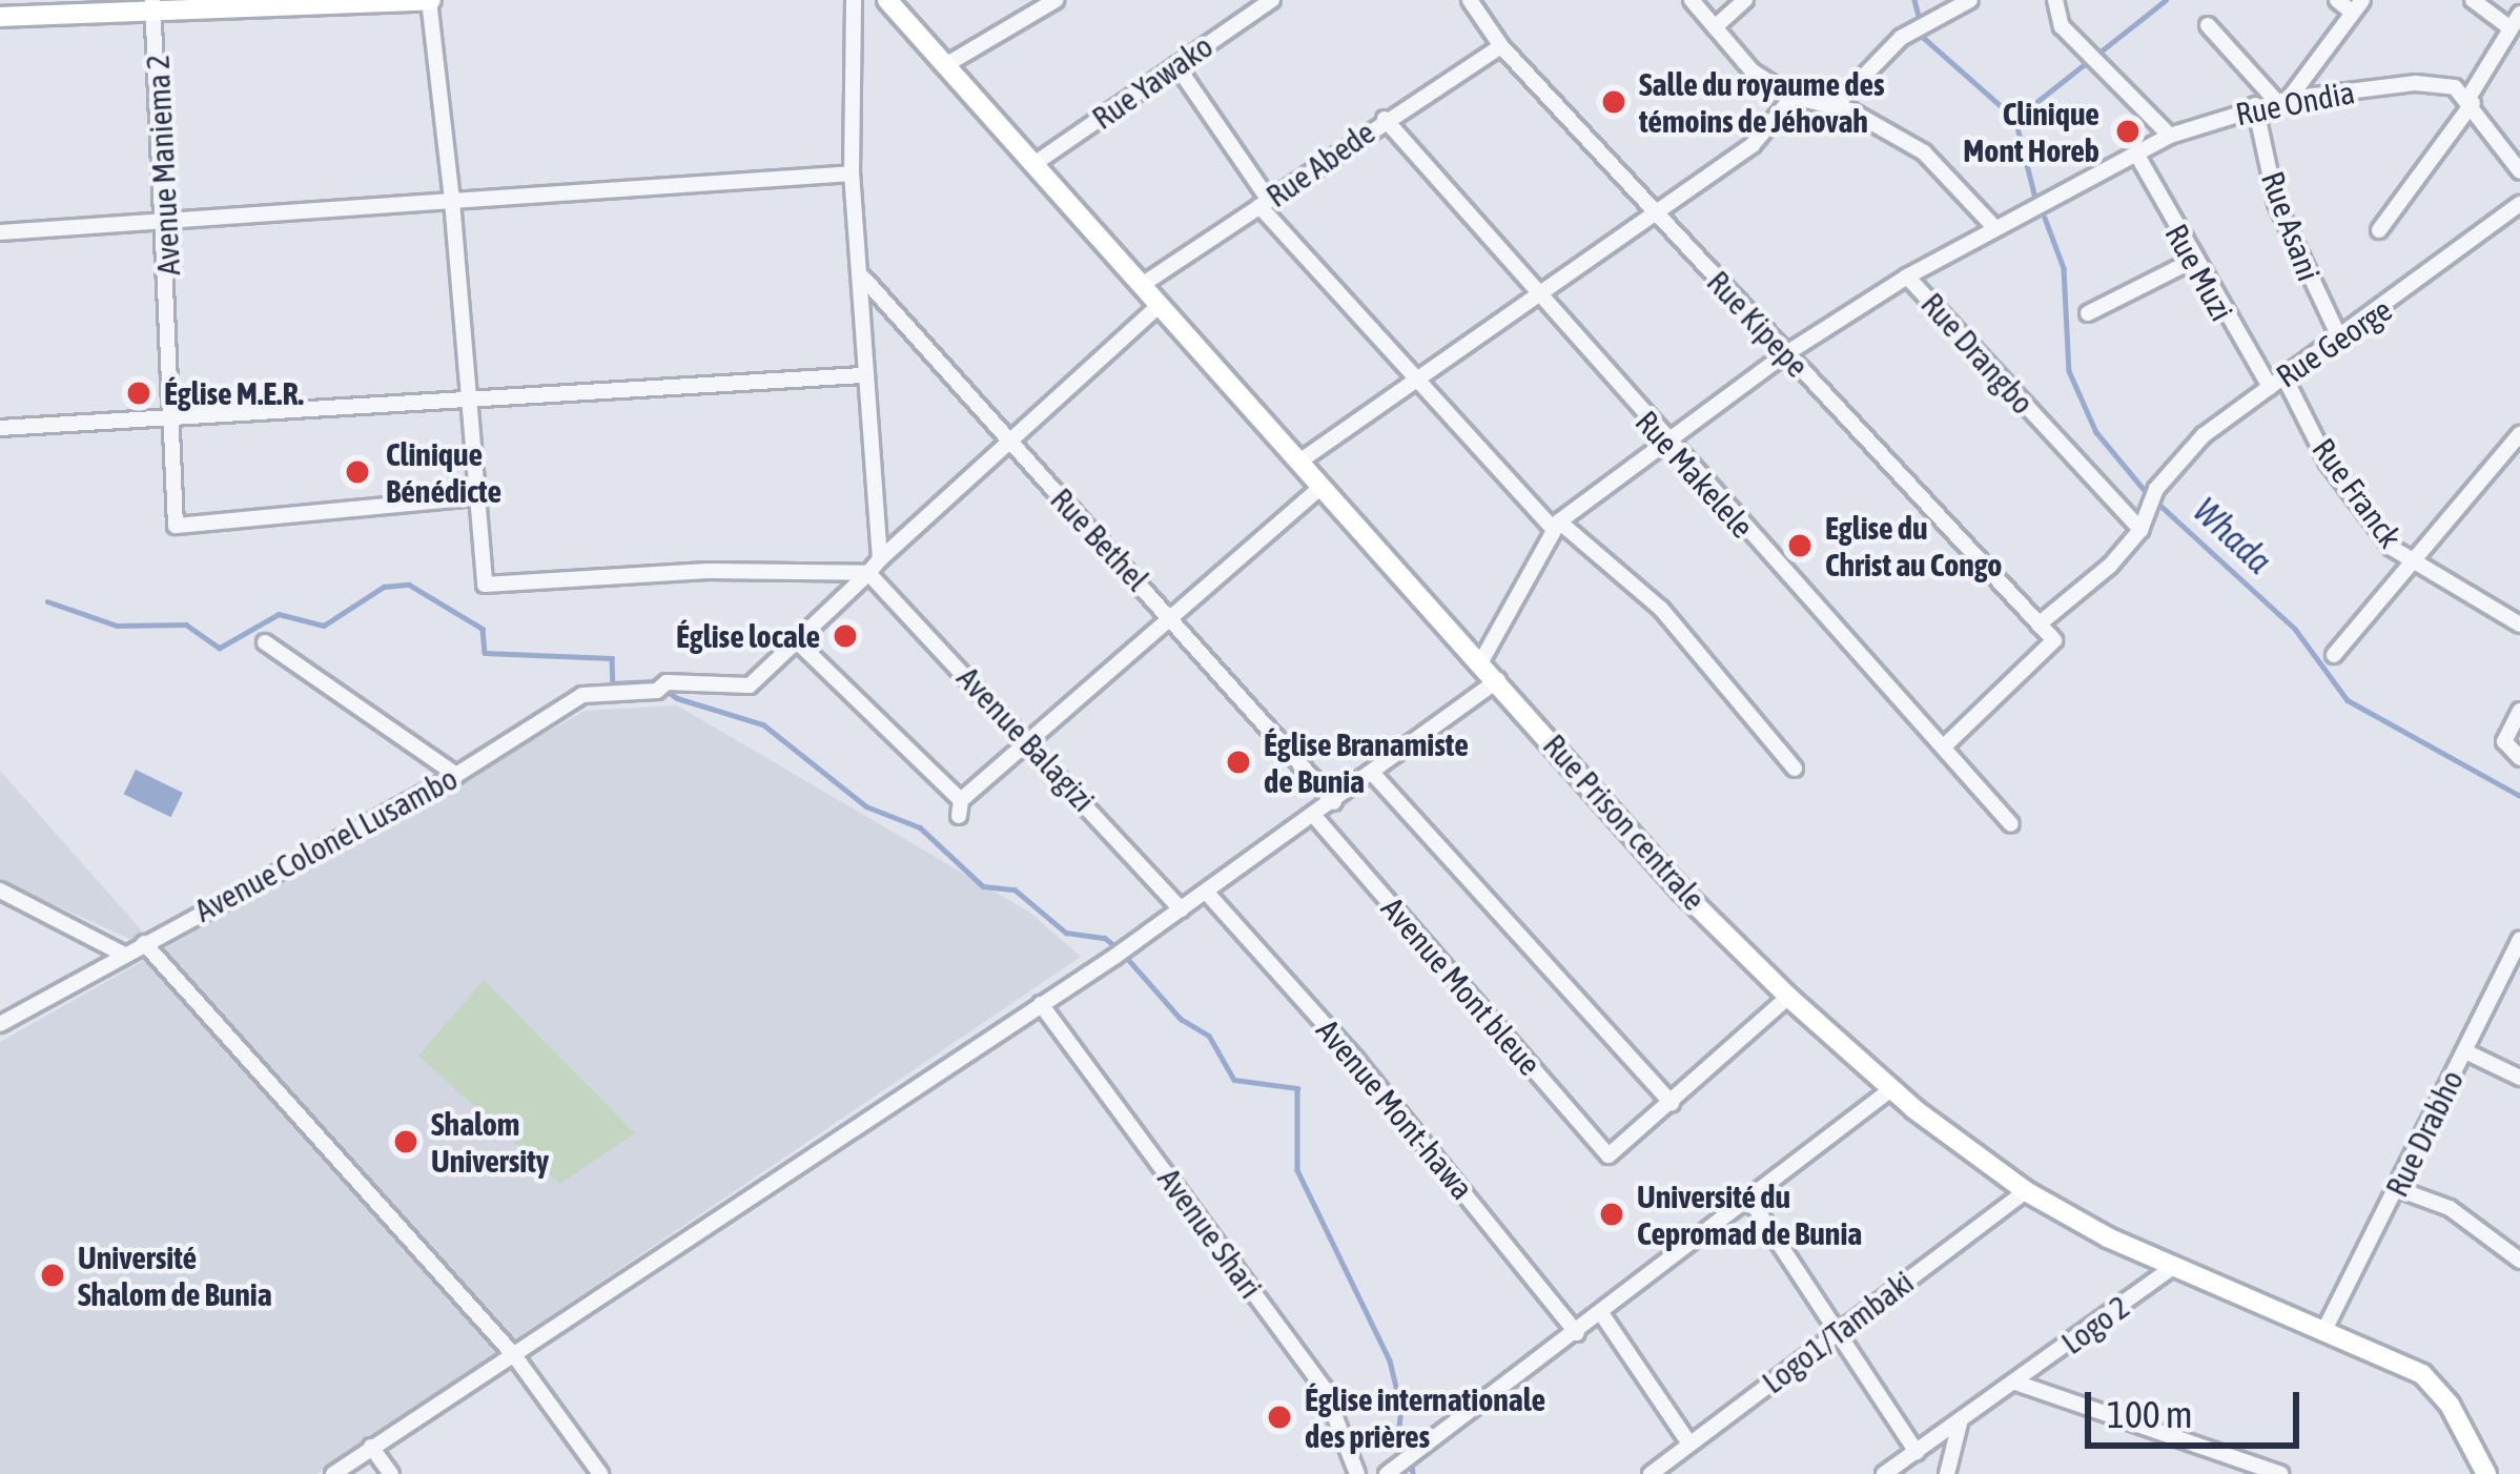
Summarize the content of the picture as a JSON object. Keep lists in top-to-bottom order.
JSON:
{
  "streets": {
    "street": [
      "Rue Yawako",
      "Rue Ondia",
      "Rue Abede",
      "Avenue Maniema 2",
      "Rue Asani",
      "Rue Muzi",
      "Rue Kipepe",
      "Rue George",
      "Rue Drangbo",
      "Rue Makelele",
      "Rue Franck",
      "Rue Bethel",
      "Avenue Balagizi",
      "Rue Prison centrale",
      "Avenue Colonel Lusambo",
      "Avenue Mont bleue",
      "Avenue Mont-hawa",
      "Rue Drabho",
      "Avenue Shari",
      "Logo 2",
      "Logo1/Tambaki"
    ]
  },
  "crossings": [
    ["Rue Yawako", "Rue Prison centrale"],
    ["Rue Ondia", "Rue Asani"],
    ["Rue Ondia", "Rue Muzi"],
    ["Rue Ondia", "Rue Kipepe"],
    ["Rue Ondia", "Rue Drangbo"],
    ["Rue Ondia", "Rue Makelele"],
    ["Rue Abede", "Rue Kipepe"],
    ["Rue Abede", "Rue Makelele"],
    ["Rue Abede", "Rue Prison centrale"],
    ["Rue Asani", "Rue George"],
    ["Rue Muzi", "Rue George"],
    ["Rue Muzi", "Rue Franck"],
    ["Rue Kipepe", "Rue Makelele"],
    ["Rue George", "Rue Drangbo"],
    ["Rue George", "Rue Franck"],
    ["Rue Bethel", "Avenue Colonel Lusambo"],
    ["Avenue Balagizi", "Avenue Colonel Lusambo"],
    ["Rue Prison centrale", "Avenue Colonel Lusambo"],
    ["Rue Prison centrale", "Rue Drabho"],
    ["Rue Prison centrale", "Logo 2"],
    ["Rue Prison centrale", "Logo1/Tambaki"]
  ],
  "water": ["Whada"],
  "places": [
    "Salle du royaume des témoins de Jéhovah",
    "Clinique Mont Horeb",
    "Église M.E.R.",
    "Clinique Bénédicte",
    "Eglise du Christ au Congo",
    "Église locale",
    "Église Branamiste de Bunia",
    "Shalom University",
    "Université du Cepromad de Bunia",
    "Université Shalom de Bunia",
    "Église internationale des prières"
  ],
  "scale_bar": "100 m"
}
